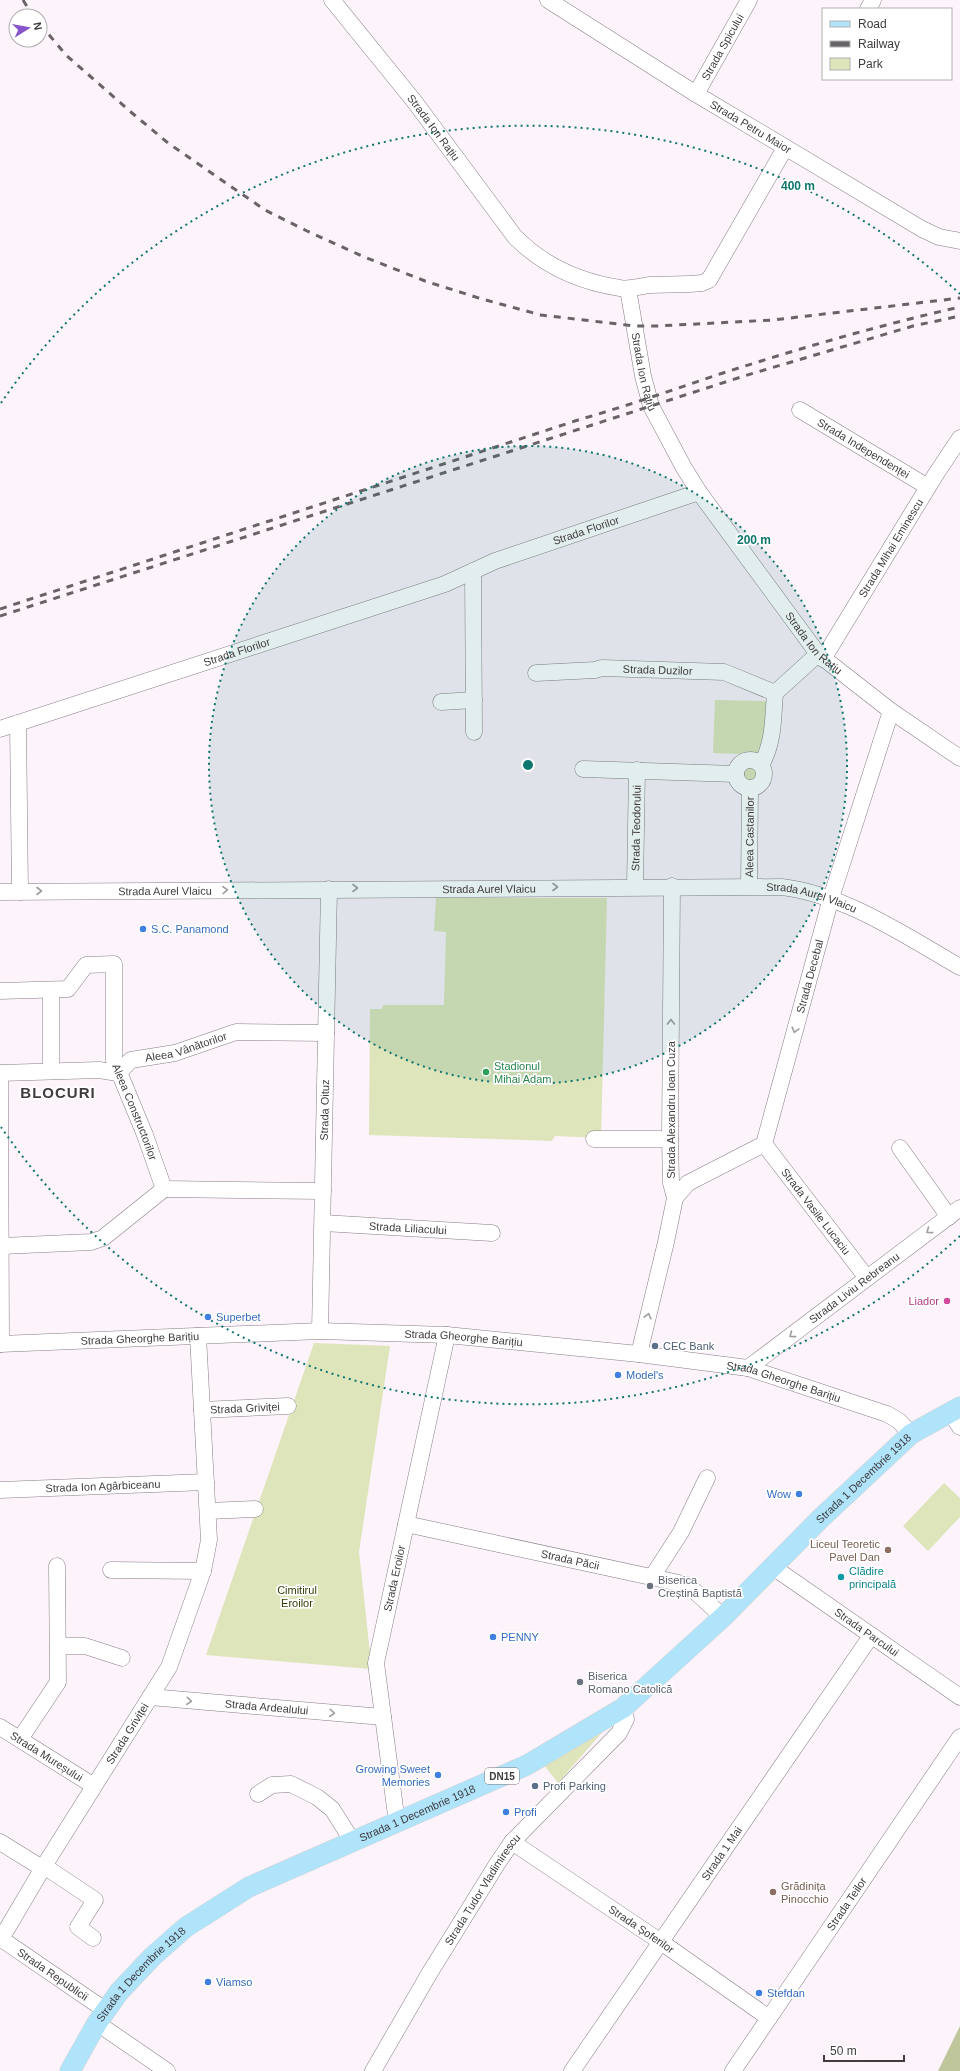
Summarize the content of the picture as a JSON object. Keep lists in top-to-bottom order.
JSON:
{
  "streets": {
    "main road": ["Strada 1 Decembrie 1918", "DN15"],
    "street": [
      "Strada Spicului",
      "Strada Petru Maior",
      "Strada Ion Rațiu",
      "Strada Independenței",
      "Strada Florilor",
      "Strada Mihai Eminescu",
      "Strada Duzilor",
      "Strada Teodorului",
      "Aleea Castanilor",
      "Strada Aurel Vlaicu",
      "Strada Decebal",
      "Aleea Vânătorilor",
      "Strada Oituz",
      "Strada Alexandru Ioan Cuza",
      "Aleea Constructorilor",
      "Strada Vasile Lucaciu",
      "Strada Liliacului",
      "Strada Liviu Rebreanu",
      "Strada Gheorghe Barițiu",
      "Strada Griviței",
      "Strada Ion Agârbiceanu",
      "Strada Păcii",
      "Strada Eroilor",
      "Strada Parcului",
      "Strada Ardealului",
      "Strada Mureșului",
      "Strada 1 Mai",
      "Strada Tudor Vladimirescu",
      "Strada Teilor",
      "Strada Șoferilor",
      "Strada Republicii"
    ]
  },
  "crossings": [
    ["Strada Spicului", "Strada Petru Maior"],
    ["Strada Ion Rațiu", "Strada Florilor"],
    ["Strada Ion Rațiu", "Strada Mihai Eminescu"],
    ["Strada Ion Rațiu", "Strada Decebal"],
    ["Strada Independenței", "Strada Mihai Eminescu"],
    ["Strada Duzilor", "Aleea Castanilor"],
    ["Strada Teodorului", "Aleea Castanilor"],
    ["Strada Teodorului", "Strada Aurel Vlaicu"],
    ["Aleea Castanilor", "Strada Aurel Vlaicu"],
    ["Strada Aurel Vlaicu", "Strada Decebal"],
    ["Strada Aurel Vlaicu", "Strada Oituz"],
    ["Strada Aurel Vlaicu", "Strada Alexandru Ioan Cuza"],
    ["Strada Decebal", "Strada Vasile Lucaciu"],
    ["Aleea Vânătorilor", "Strada Oituz"],
    ["Aleea Vânătorilor", "Aleea Constructorilor"],
    ["Strada Oituz", "Strada Liliacului"],
    ["Strada Oituz", "Strada Gheorghe Barițiu"],
    ["Strada Alexandru Ioan Cuza", "Strada Gheorghe Barițiu"],
    ["Strada Vasile Lucaciu", "Strada Liviu Rebreanu"],
    ["Strada Liviu Rebreanu", "Strada Gheorghe Barițiu"],
    ["Strada Gheorghe Barițiu", "Strada Griviței"],
    ["Strada Gheorghe Barițiu", "Strada 1 Decembrie 1918"],
    ["Strada Gheorghe Barițiu", "Strada Eroilor"],
    ["Strada Griviței", "Strada Ion Agârbiceanu"],
    ["Strada Griviței", "Strada Ardealului"],
    ["Strada Griviței", "Strada Mureșului"],
    ["Strada Griviței", "Strada Republicii"],
    ["Strada 1 Decembrie 1918", "Strada Păcii"],
    ["Strada 1 Decembrie 1918", "Strada Eroilor"],
    ["Strada 1 Decembrie 1918", "Strada Parcului"],
    ["Strada 1 Decembrie 1918", "Strada Tudor Vladimirescu"],
    ["Strada 1 Decembrie 1918", "Strada Republicii"],
    ["Strada Păcii", "Strada Eroilor"],
    ["Strada Eroilor", "Strada Ardealului"],
    ["Strada Parcului", "Strada 1 Mai"],
    ["Strada 1 Mai", "Strada Șoferilor"],
    ["Strada Tudor Vladimirescu", "Strada Șoferilor"],
    ["Strada Teilor", "Strada Șoferilor"]
  ],
  "one_way": [
    "Strada Aurel Vlaicu",
    "Strada Decebal",
    "Strada Alexandru Ioan Cuza",
    "Strada Liviu Rebreanu",
    "Strada Ardealului"
  ],
  "districts": ["BLOCURI"],
  "parks": ["Cimitirul Eroilor"],
  "places": [
    "S.C. Panamond",
    "Stadionul Mihai Adam",
    "Liador",
    "Superbet",
    "CEC Bank",
    "Model's",
    "Wow",
    "Liceul Teoretic Pavel Dan",
    "Clădire principală",
    "Biserica Creștină Baptistă",
    "PENNY",
    "Biserica Romano Catolică",
    "Growing Sweet Memories",
    "Profi Parking",
    "Profi",
    "Grădinița Pinocchio",
    "Viamso",
    "Stefdan"
  ],
  "legend": ["Road", "Railway", "Park"],
  "scale_bar": "50 m",
  "north": "right",
  "rings": ["400 m", "200 m"]
}
